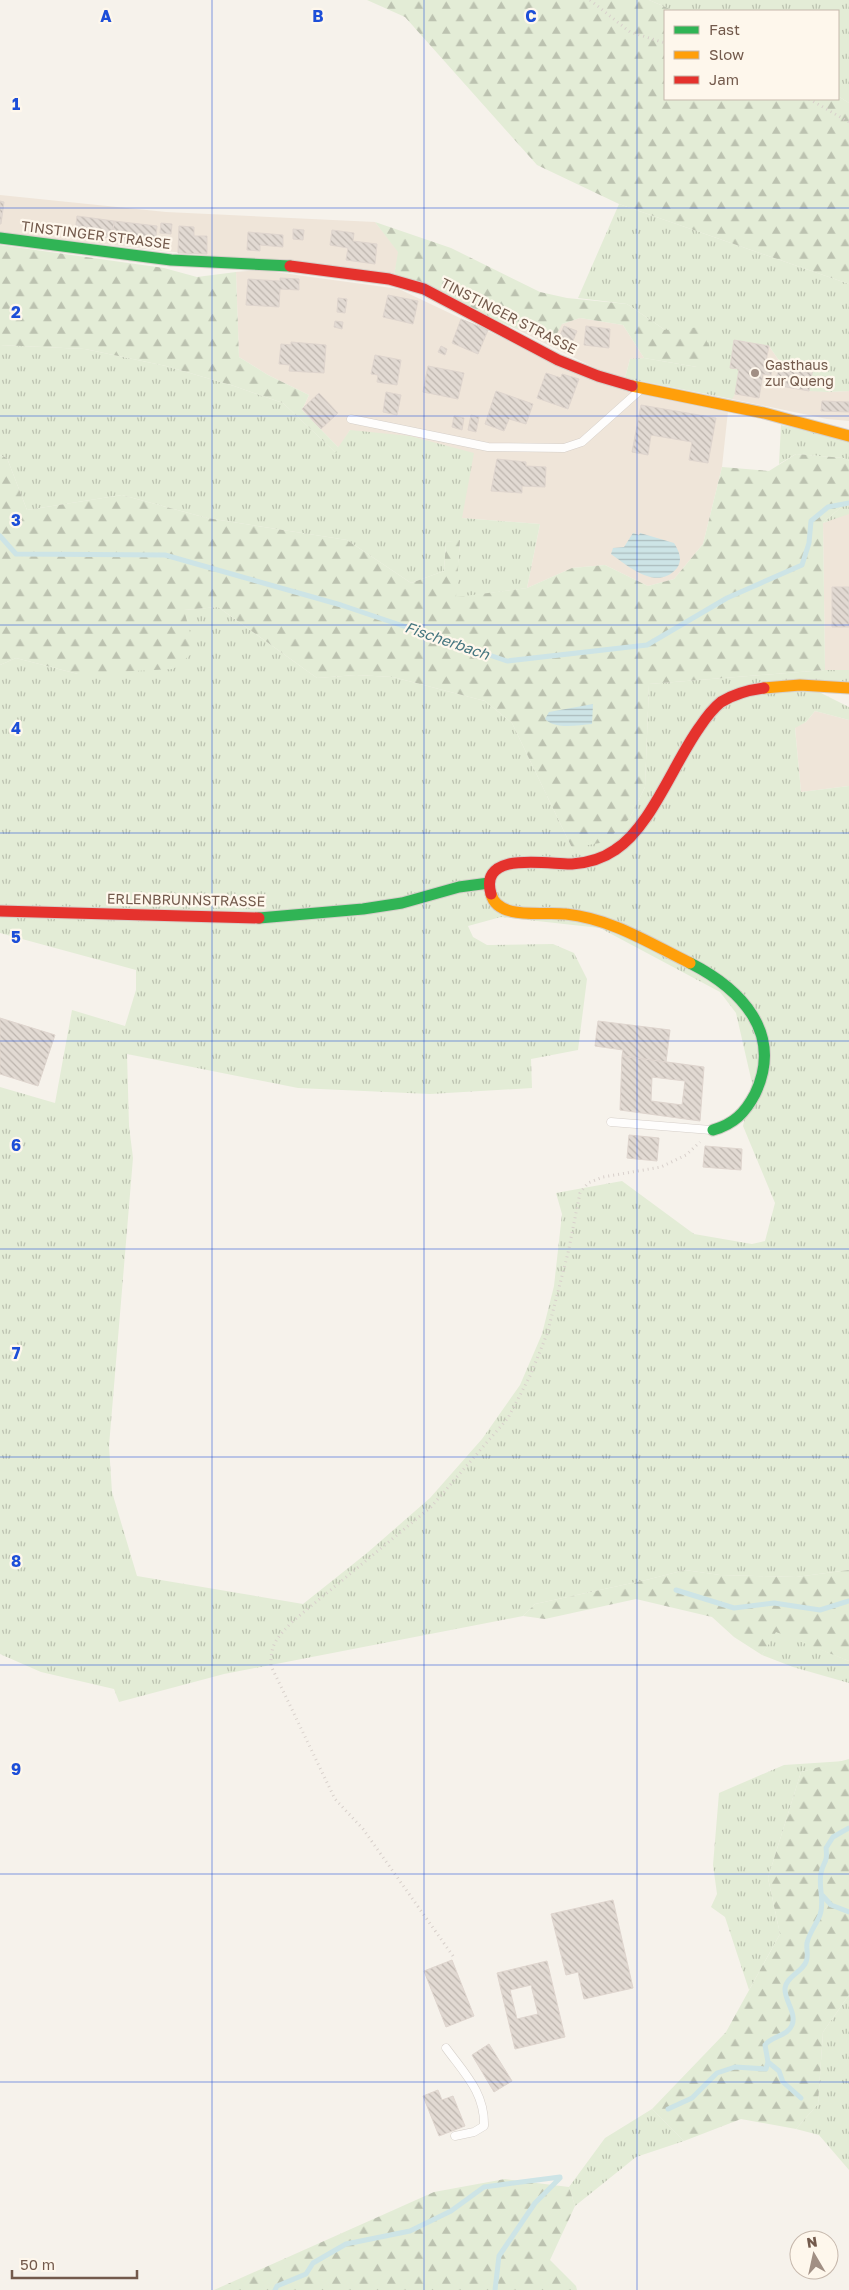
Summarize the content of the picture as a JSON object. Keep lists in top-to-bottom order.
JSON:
{
  "streets": {
    "street": ["TINSTINGER STRASSE", "ERLENBRUNNSTRASSE"]
  },
  "water": ["Fischerbach"],
  "places": ["Gasthaus zur Queng"],
  "legend": ["Fast", "Slow", "Jam"],
  "scale_bar": "50 m",
  "north": "top",
  "grid": {
    "columns": ["A", "B", "C"],
    "rows": [
      "1",
      "2",
      "3",
      "4",
      "5",
      "6",
      "7",
      "8",
      "9"
    ]
  }
}
